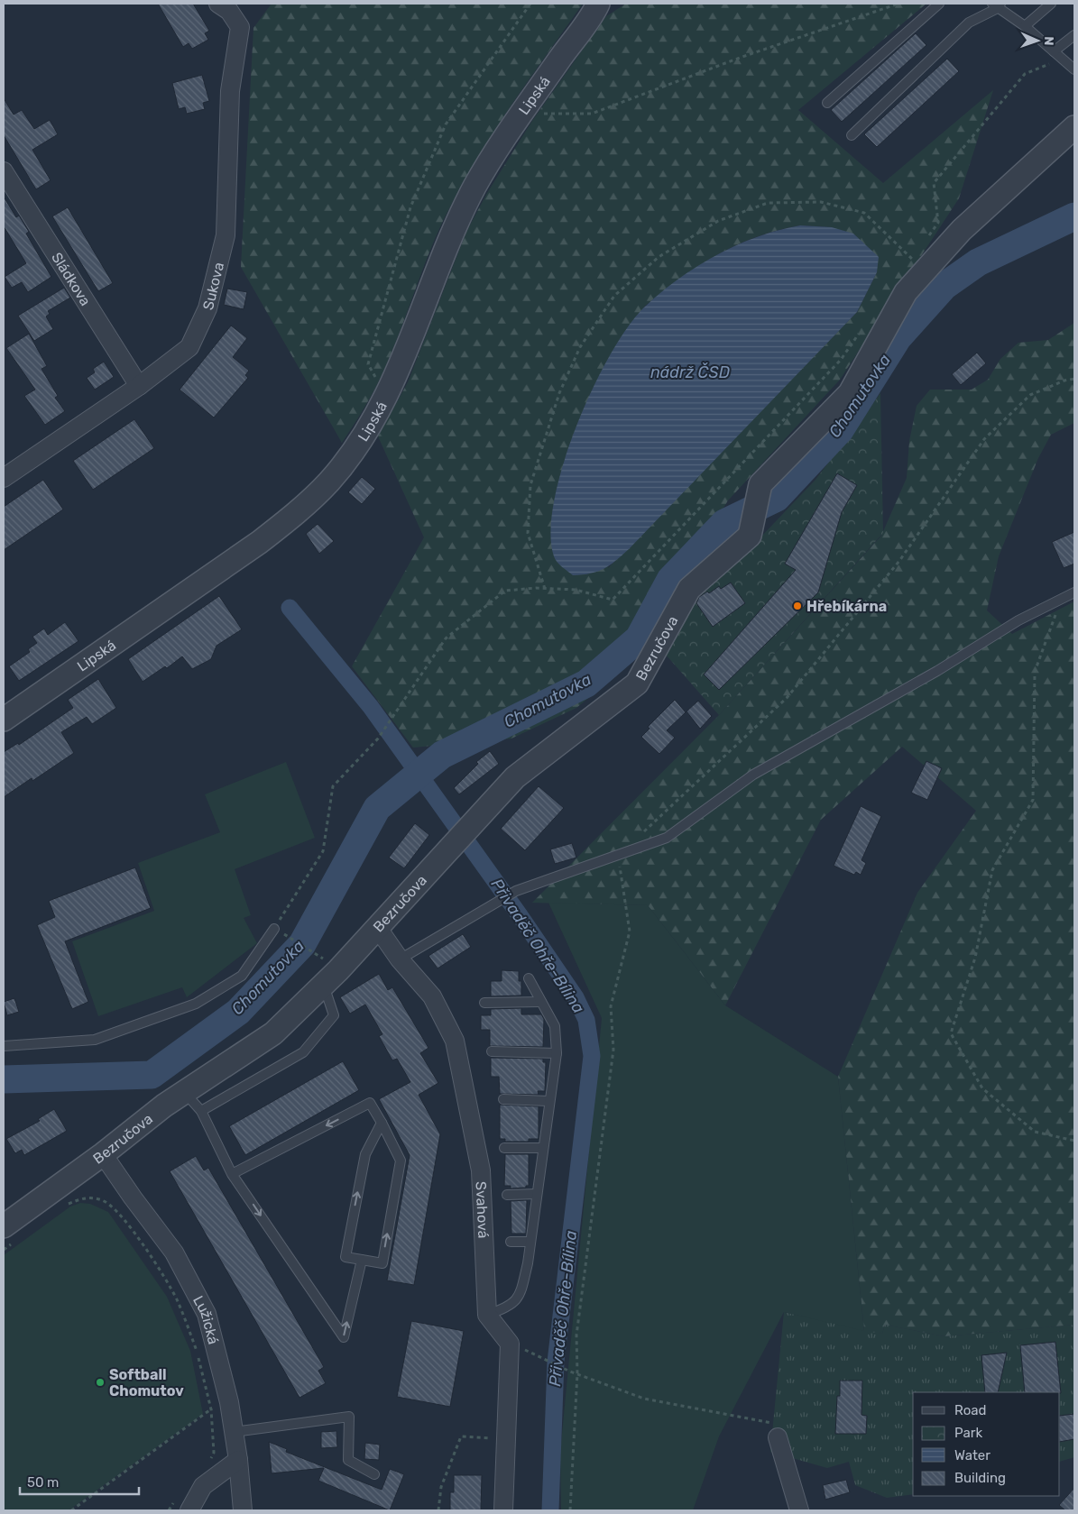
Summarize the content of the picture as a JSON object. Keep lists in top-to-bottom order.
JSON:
{
  "streets": {
    "street": [
      "Lipská",
      "Sládkova",
      "Sukova",
      "Bezručova",
      "Svahová",
      "Lužická"
    ]
  },
  "crossings": [
    ["Sládkova", "Sukova"],
    ["Bezručova", "Svahová"],
    ["Bezručova", "Lužická"]
  ],
  "water": ["nádrž ČSD", "Chomutovka", "Přivaděč Ohře-Bílina"],
  "places": ["Hřebíkárna", "Softball Chomutov"],
  "legend": [
    "Road",
    "Park",
    "Water",
    "Building"
  ],
  "scale_bar": "50 m",
  "north": "right"
}
